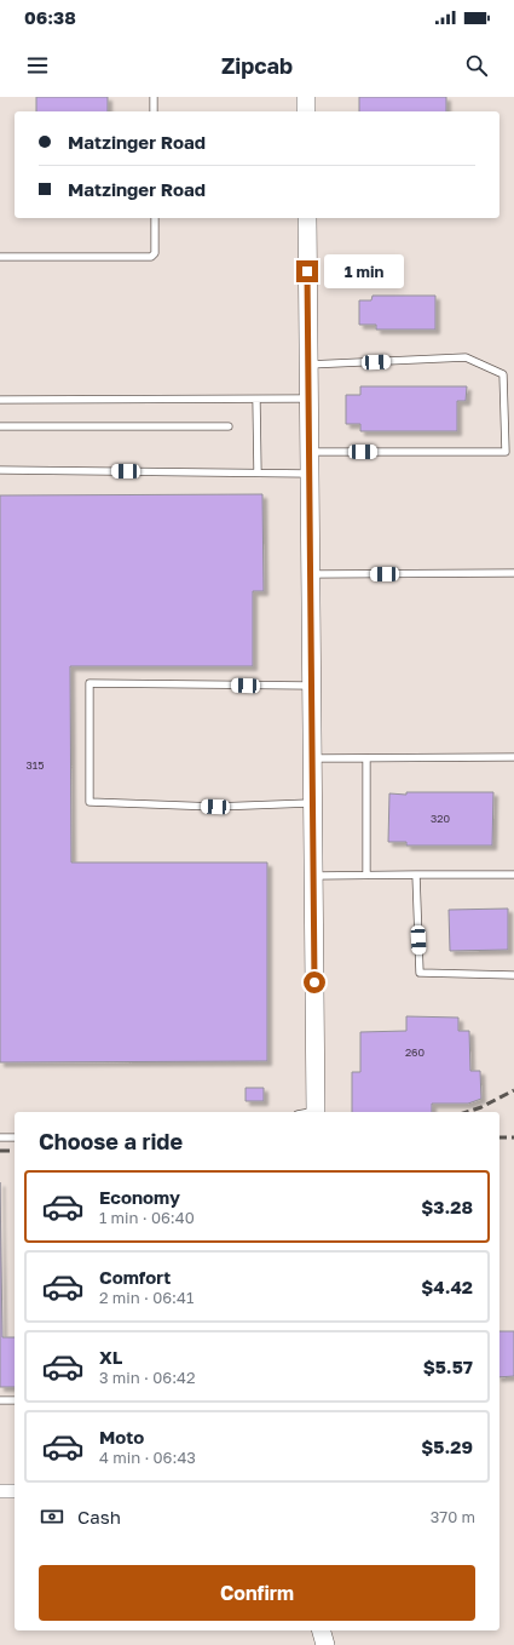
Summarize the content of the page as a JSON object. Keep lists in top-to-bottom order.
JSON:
{
  "house_numbers": ["315", "320", "260"],
  "page": {
    "status": "06:38",
    "header": "Zipcab",
    "banner": ["Matzinger Road", "Matzinger Road"],
    "bubble": "1 min",
    "heading": "Choose a ride",
    "list": [
      {
        "name": "Economy",
        "note": "1 min · 06:40",
        "value": "$3.28"
      },
      {
        "name": "Comfort",
        "note": "2 min · 06:41",
        "value": "$4.42"
      },
      {
        "name": "XL",
        "note": "3 min · 06:42",
        "value": "$5.57"
      },
      {
        "name": "Moto",
        "note": "4 min · 06:43",
        "value": "$5.29"
      }
    ],
    "pay": ["Cash", "370 m"],
    "buttons": "Confirm"
  }
}
